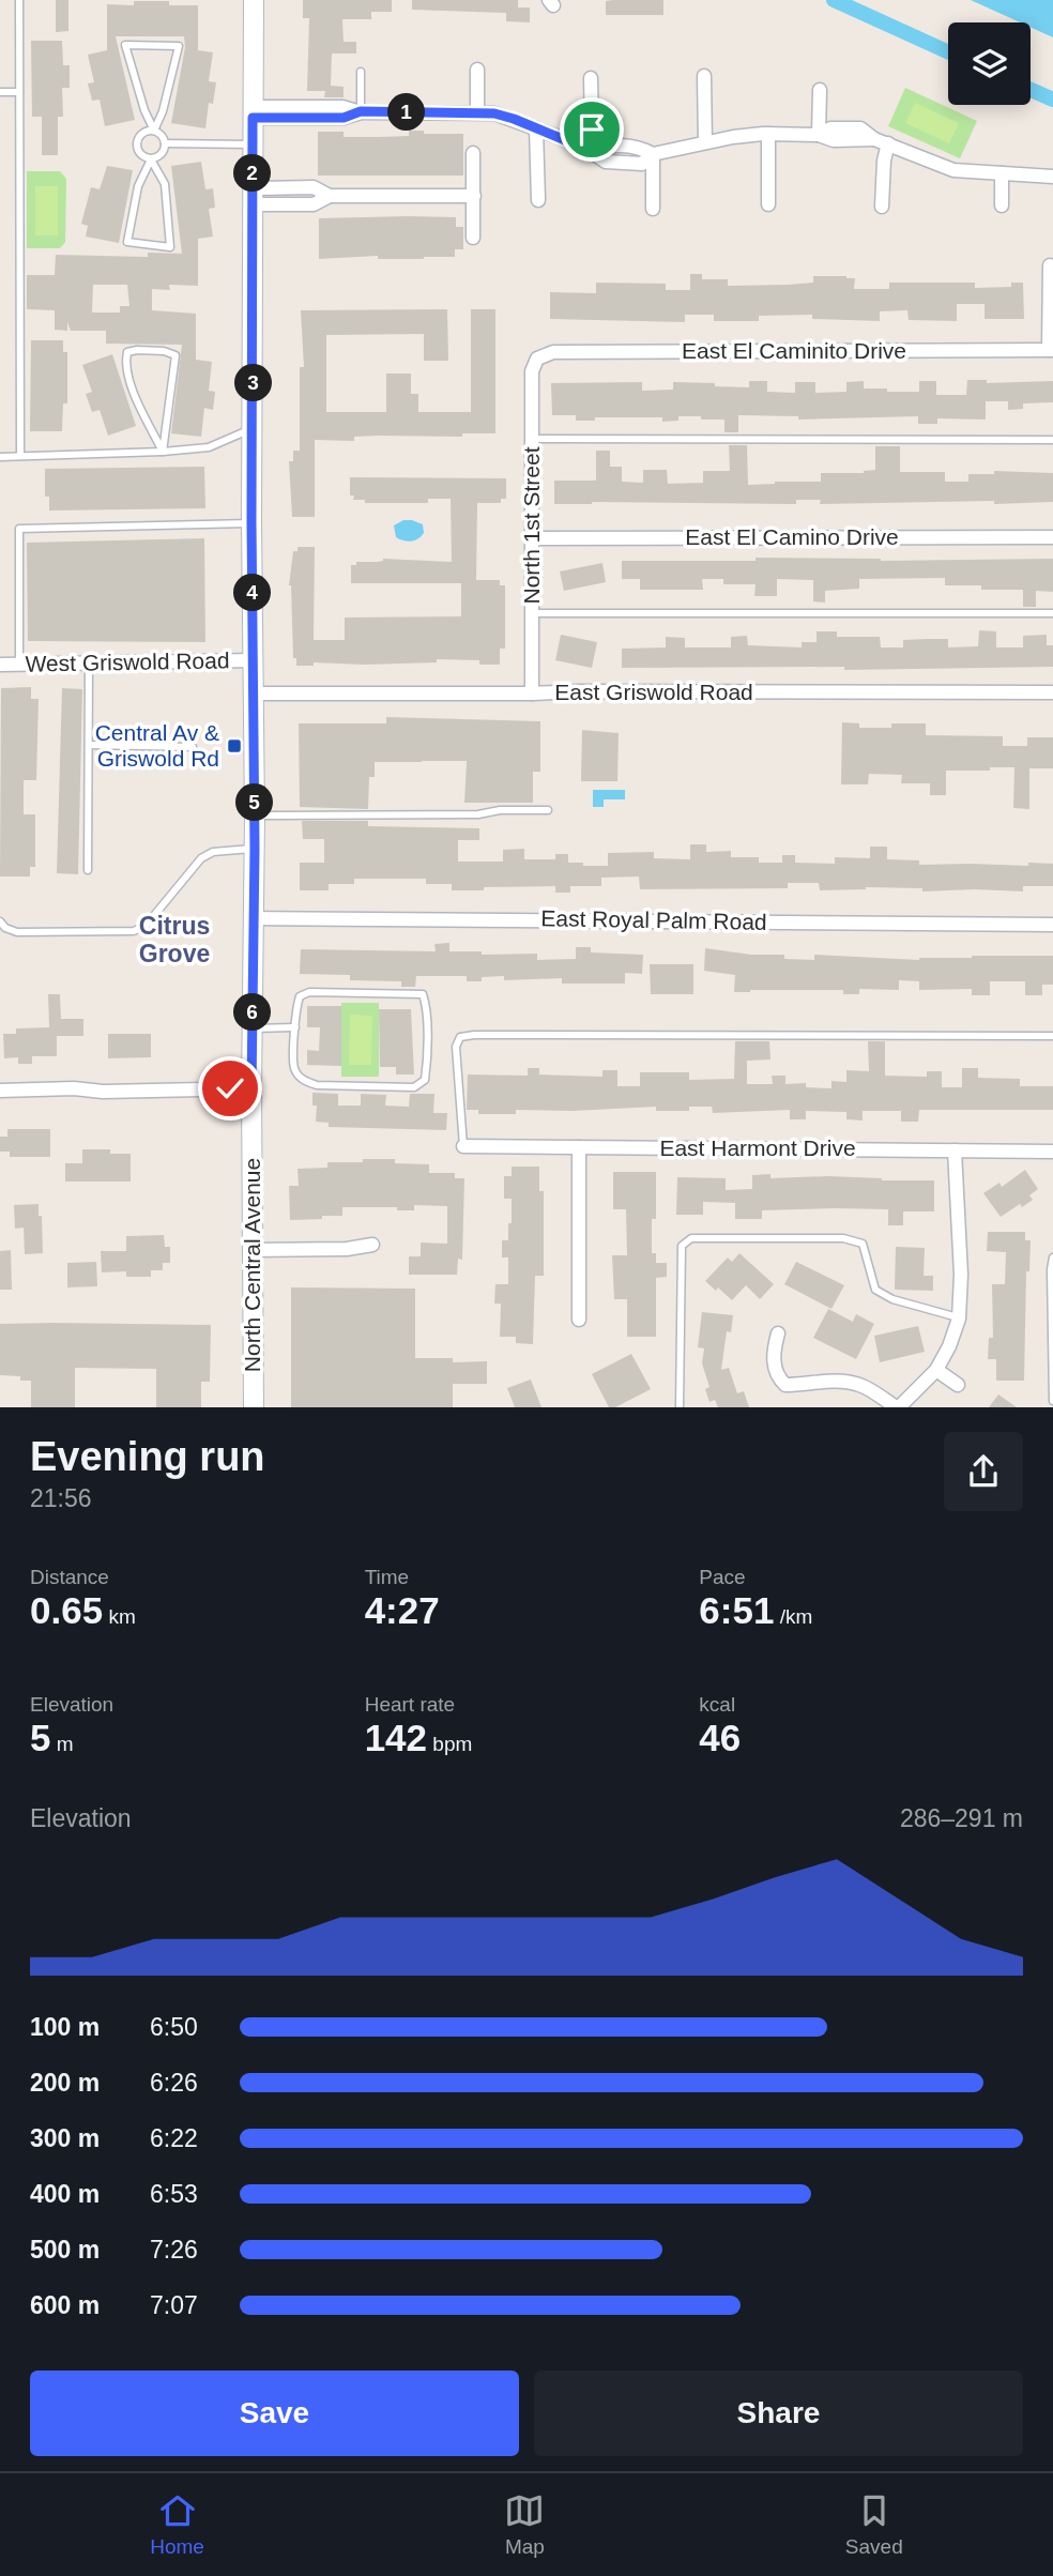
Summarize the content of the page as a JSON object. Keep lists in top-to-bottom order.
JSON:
{
  "streets": {
    "main road": ["North Central Avenue"],
    "street": [
      "East El Caminito Drive",
      "North 1st Street",
      "East El Camino Drive",
      "West Griswold Road",
      "East Griswold Road",
      "East Royal Palm Road",
      "East Harmont Drive"
    ]
  },
  "crossings": [
    ["East El Caminito Drive", "North 1st Street"],
    ["North 1st Street", "East El Camino Drive"],
    ["North 1st Street", "East Griswold Road"],
    ["West Griswold Road", "North Central Avenue"],
    ["East Griswold Road", "North Central Avenue"],
    ["East Royal Palm Road", "North Central Avenue"]
  ],
  "districts": ["Citrus Grove"],
  "places": {
    "transit": ["Central Av & Griswold Rd"]
  },
  "page": {
    "pins": [
      "1",
      "2",
      "3",
      "4",
      "5",
      "6"
    ],
    "heading": ["Evening run", "21:56"],
    "stats": [
      ["Distance", "0.65 km"],
      ["Time", "4:27"],
      ["Pace", "6:51 /km"],
      ["Elevation", "5 m"],
      ["Heart rate", "142 bpm"],
      ["kcal", "46"]
    ],
    "chart": ["Elevation", "286–291 m"],
    "list": [
      {
        "name": "100 m",
        "note": "6:50"
      },
      {
        "name": "200 m",
        "note": "6:26"
      },
      {
        "name": "300 m",
        "note": "6:22"
      },
      {
        "name": "400 m",
        "note": "6:53"
      },
      {
        "name": "500 m",
        "note": "7:26"
      },
      {
        "name": "600 m",
        "note": "7:07"
      }
    ],
    "buttons": ["Save", "Share"],
    "tabs": ["Home", "Map", "Saved"]
  }
}
